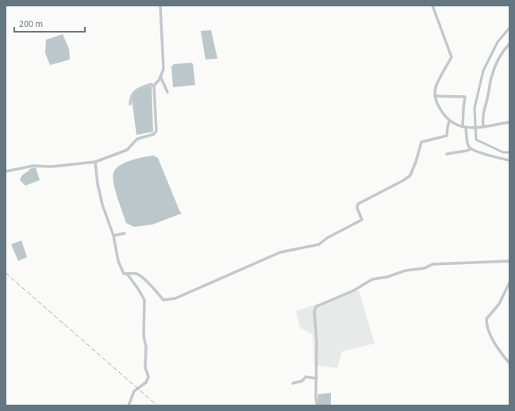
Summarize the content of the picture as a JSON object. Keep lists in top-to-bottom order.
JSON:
{
  "scale_bar": "200 m"
}
